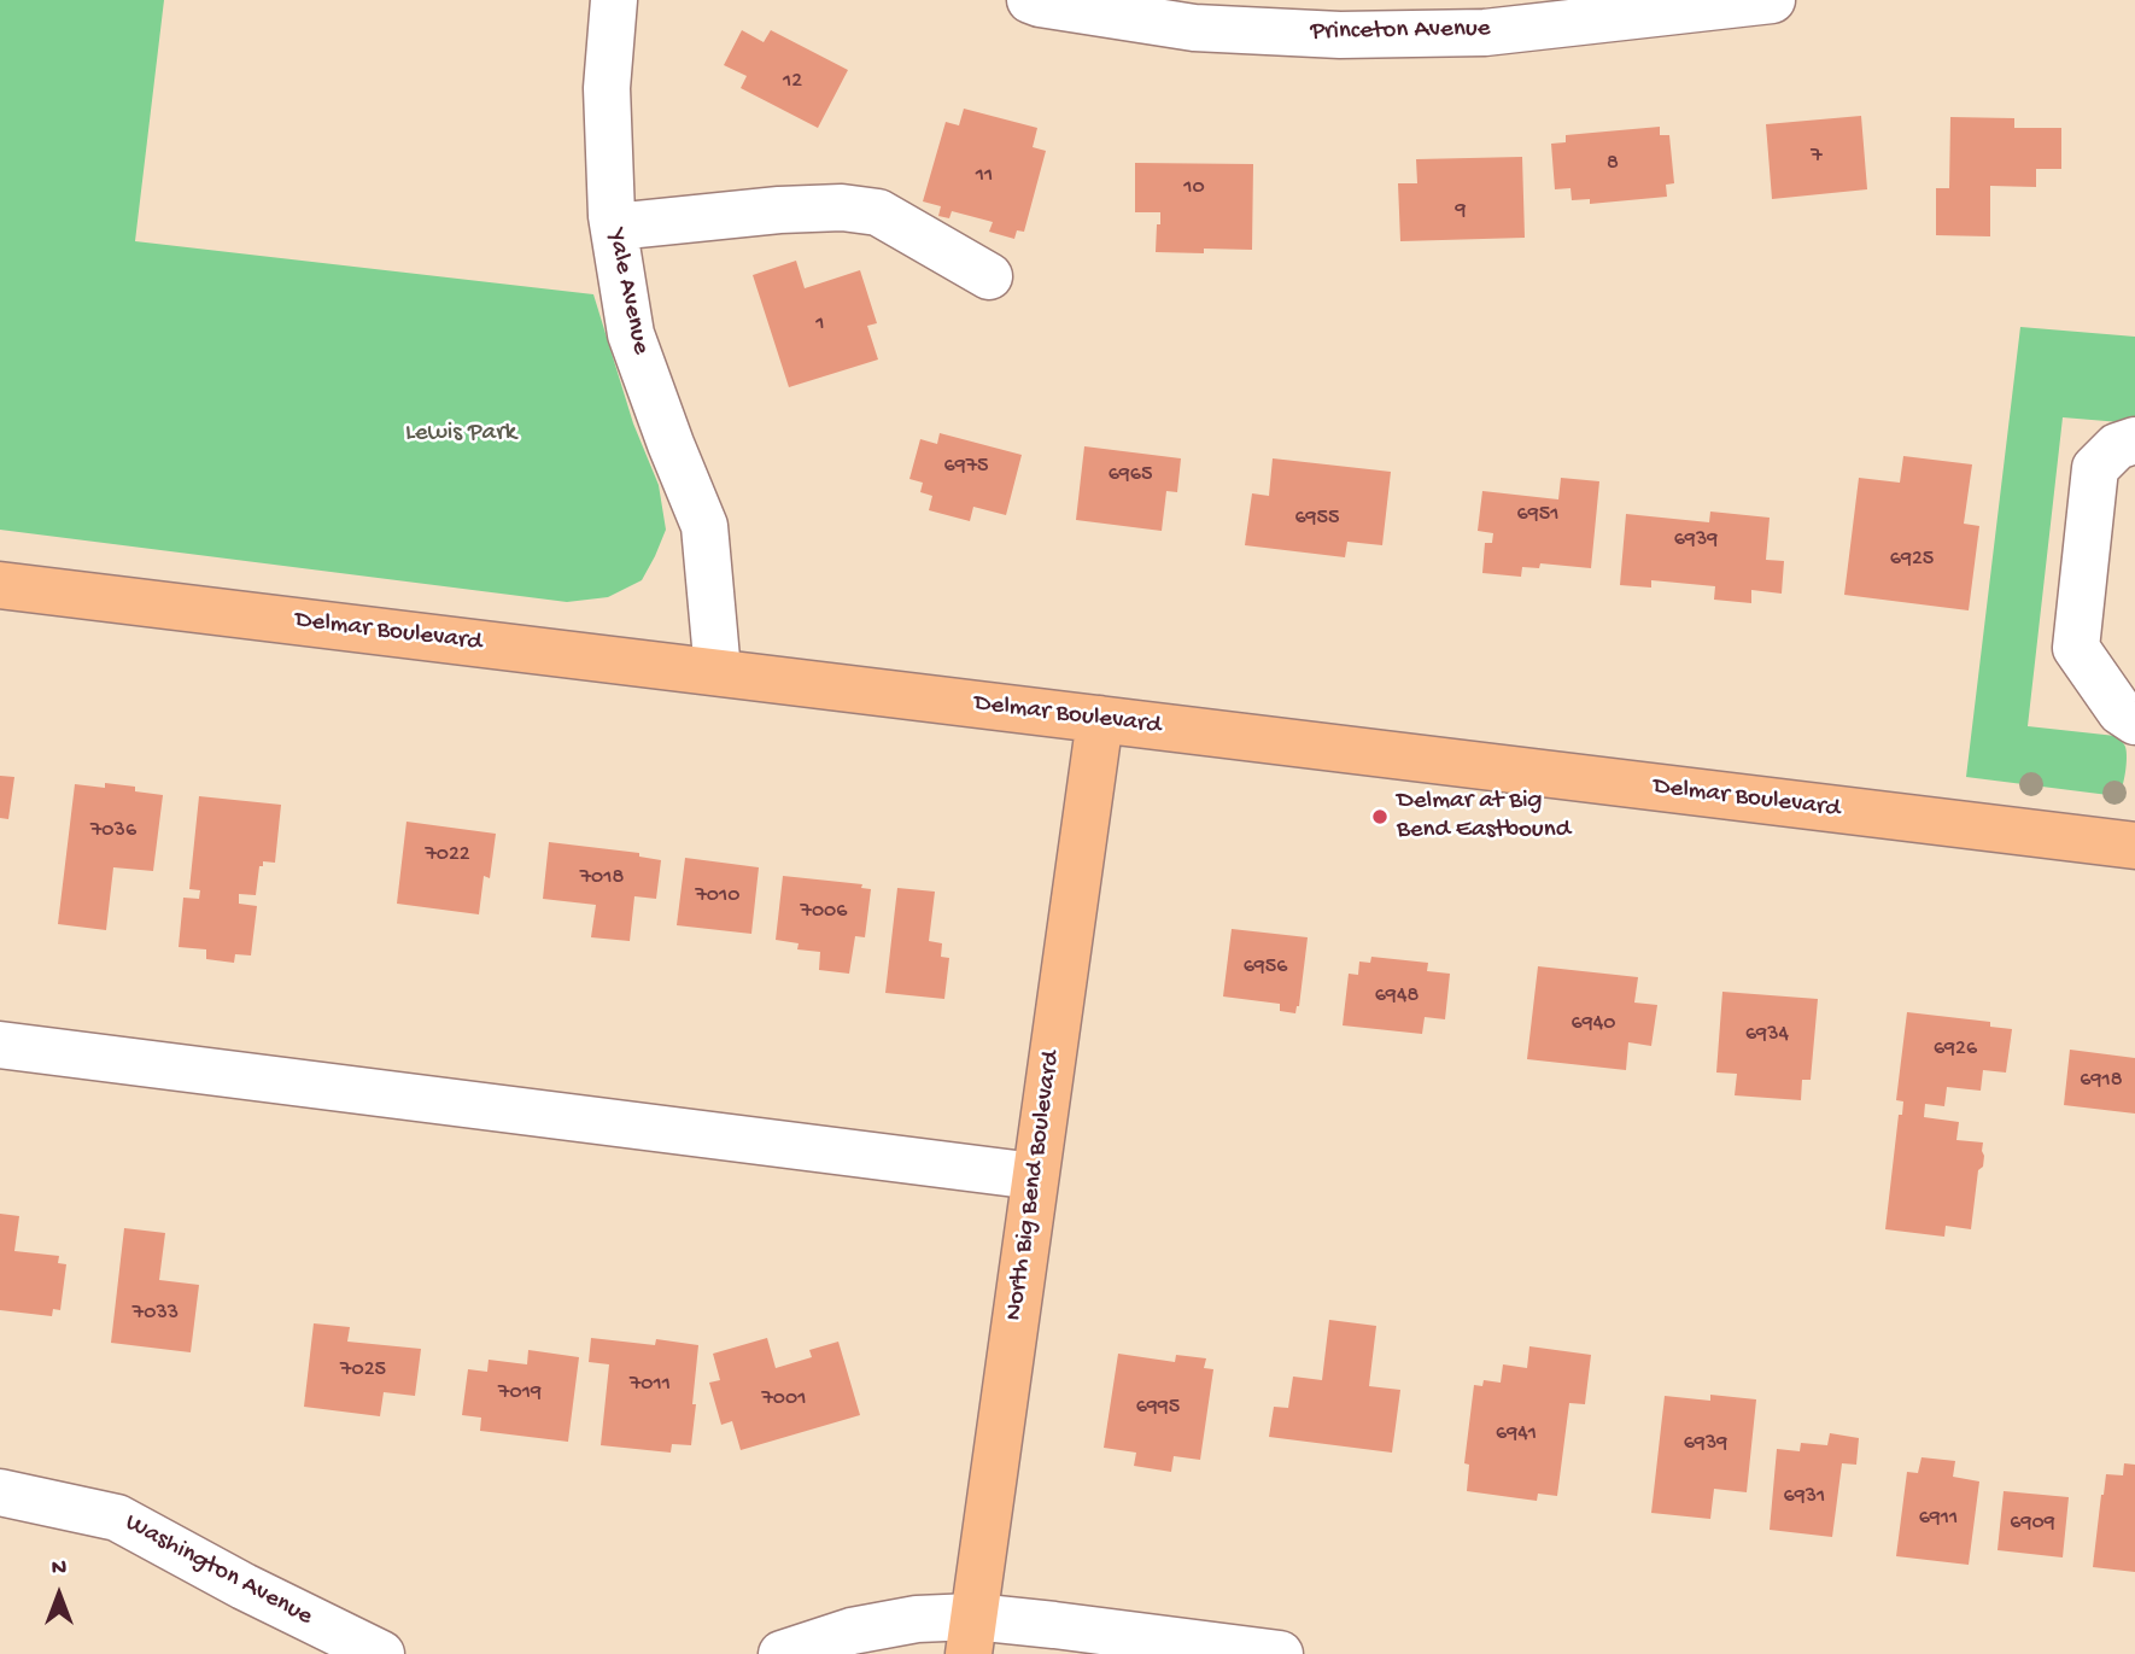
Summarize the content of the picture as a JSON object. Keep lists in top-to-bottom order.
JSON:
{
  "streets": {
    "main road": ["Delmar Boulevard", "North Big Bend Boulevard"],
    "street": ["Princeton Avenue", "Yale Avenue", "Washington Avenue"]
  },
  "crossings": [
    ["Yale Avenue", "Delmar Boulevard"],
    ["Delmar Boulevard", "North Big Bend Boulevard"]
  ],
  "parks": ["Lewis Park"],
  "places": ["Delmar at Big Bend Eastbound"],
  "house_numbers": [
    "12",
    "7",
    "8",
    "11",
    "10",
    "9",
    "1",
    "6975",
    "6965",
    "6951",
    "6955",
    "6939",
    "6925",
    "7036",
    "7022",
    "7018",
    "7010",
    "7006",
    "6956",
    "6948",
    "6940",
    "6934",
    "6926",
    "6918",
    "7033",
    "7025",
    "7011",
    "7019",
    "7001",
    "6995",
    "6941",
    "6939",
    "6931",
    "6911",
    "6909"
  ],
  "north": "top"
}
